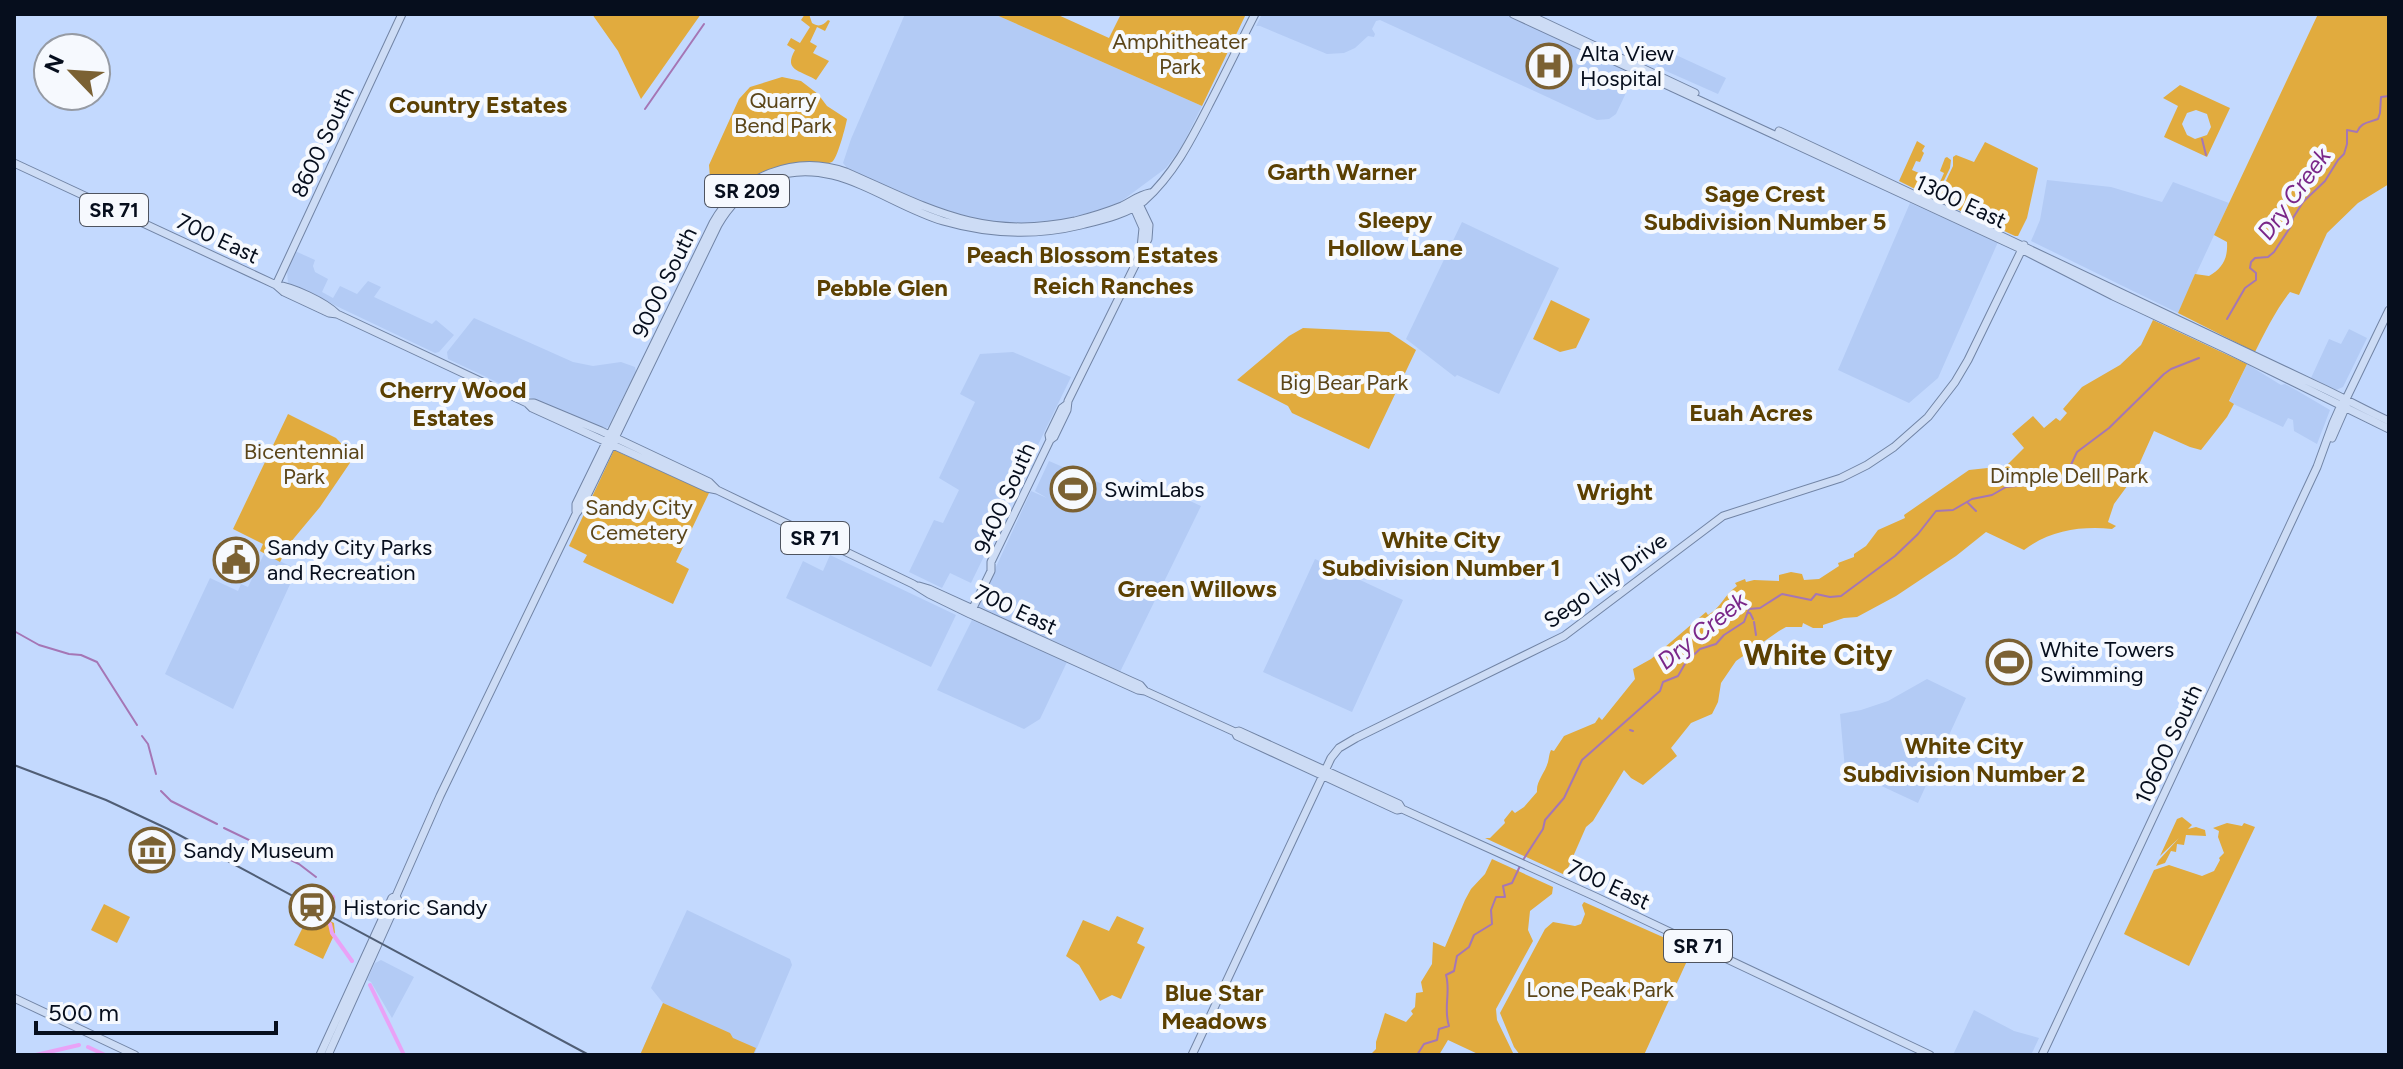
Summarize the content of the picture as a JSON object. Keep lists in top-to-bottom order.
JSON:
{
  "streets": {
    "main road": [
      "8600 South",
      "SR 209",
      "1300 East",
      "SR 71",
      "700 East",
      "9000 South",
      "9400 South",
      "Sego Lily Drive",
      "10600 South"
    ]
  },
  "crossings": [
    ["8600 South", "700 East"],
    ["SR 209", "9000 South"],
    ["SR 209", "9400 South"],
    ["1300 East", "Sego Lily Drive"],
    ["1300 East", "10600 South"],
    ["700 East", "9000 South"],
    ["700 East", "9400 South"],
    ["700 East", "Sego Lily Drive"],
    ["9000 South", "9400 South"]
  ],
  "districts": [
    "Country Estates",
    "Garth Warner",
    "Sage Crest Subdivision Number 5",
    "Sleepy Hollow Lane",
    "Peach Blossom Estates",
    "Reich Ranches",
    "Pebble Glen",
    "Cherry Wood Estates",
    "Euah Acres",
    "Wright",
    "White City Subdivision Number 1",
    "Green Willows",
    "White City",
    "White City Subdivision Number 2",
    "Blue Star Meadows"
  ],
  "water": ["Dry Creek"],
  "parks": [
    "Amphitheater Park",
    "Quarry Bend Park",
    "Big Bear Park",
    "Bicentennial Park",
    "Dimple Dell Park",
    "Sandy City Cemetery",
    "Lone Peak Park"
  ],
  "places": {
    "hospital": ["Alta View Hospital"],
    "sports": ["SwimLabs", "White Towers Swimming"],
    "public building": ["Sandy City Parks and Recreation"],
    "museum": ["Sandy Museum"],
    "station": ["Historic Sandy"]
  },
  "scale_bar": "500 m",
  "north": "top left"
}
